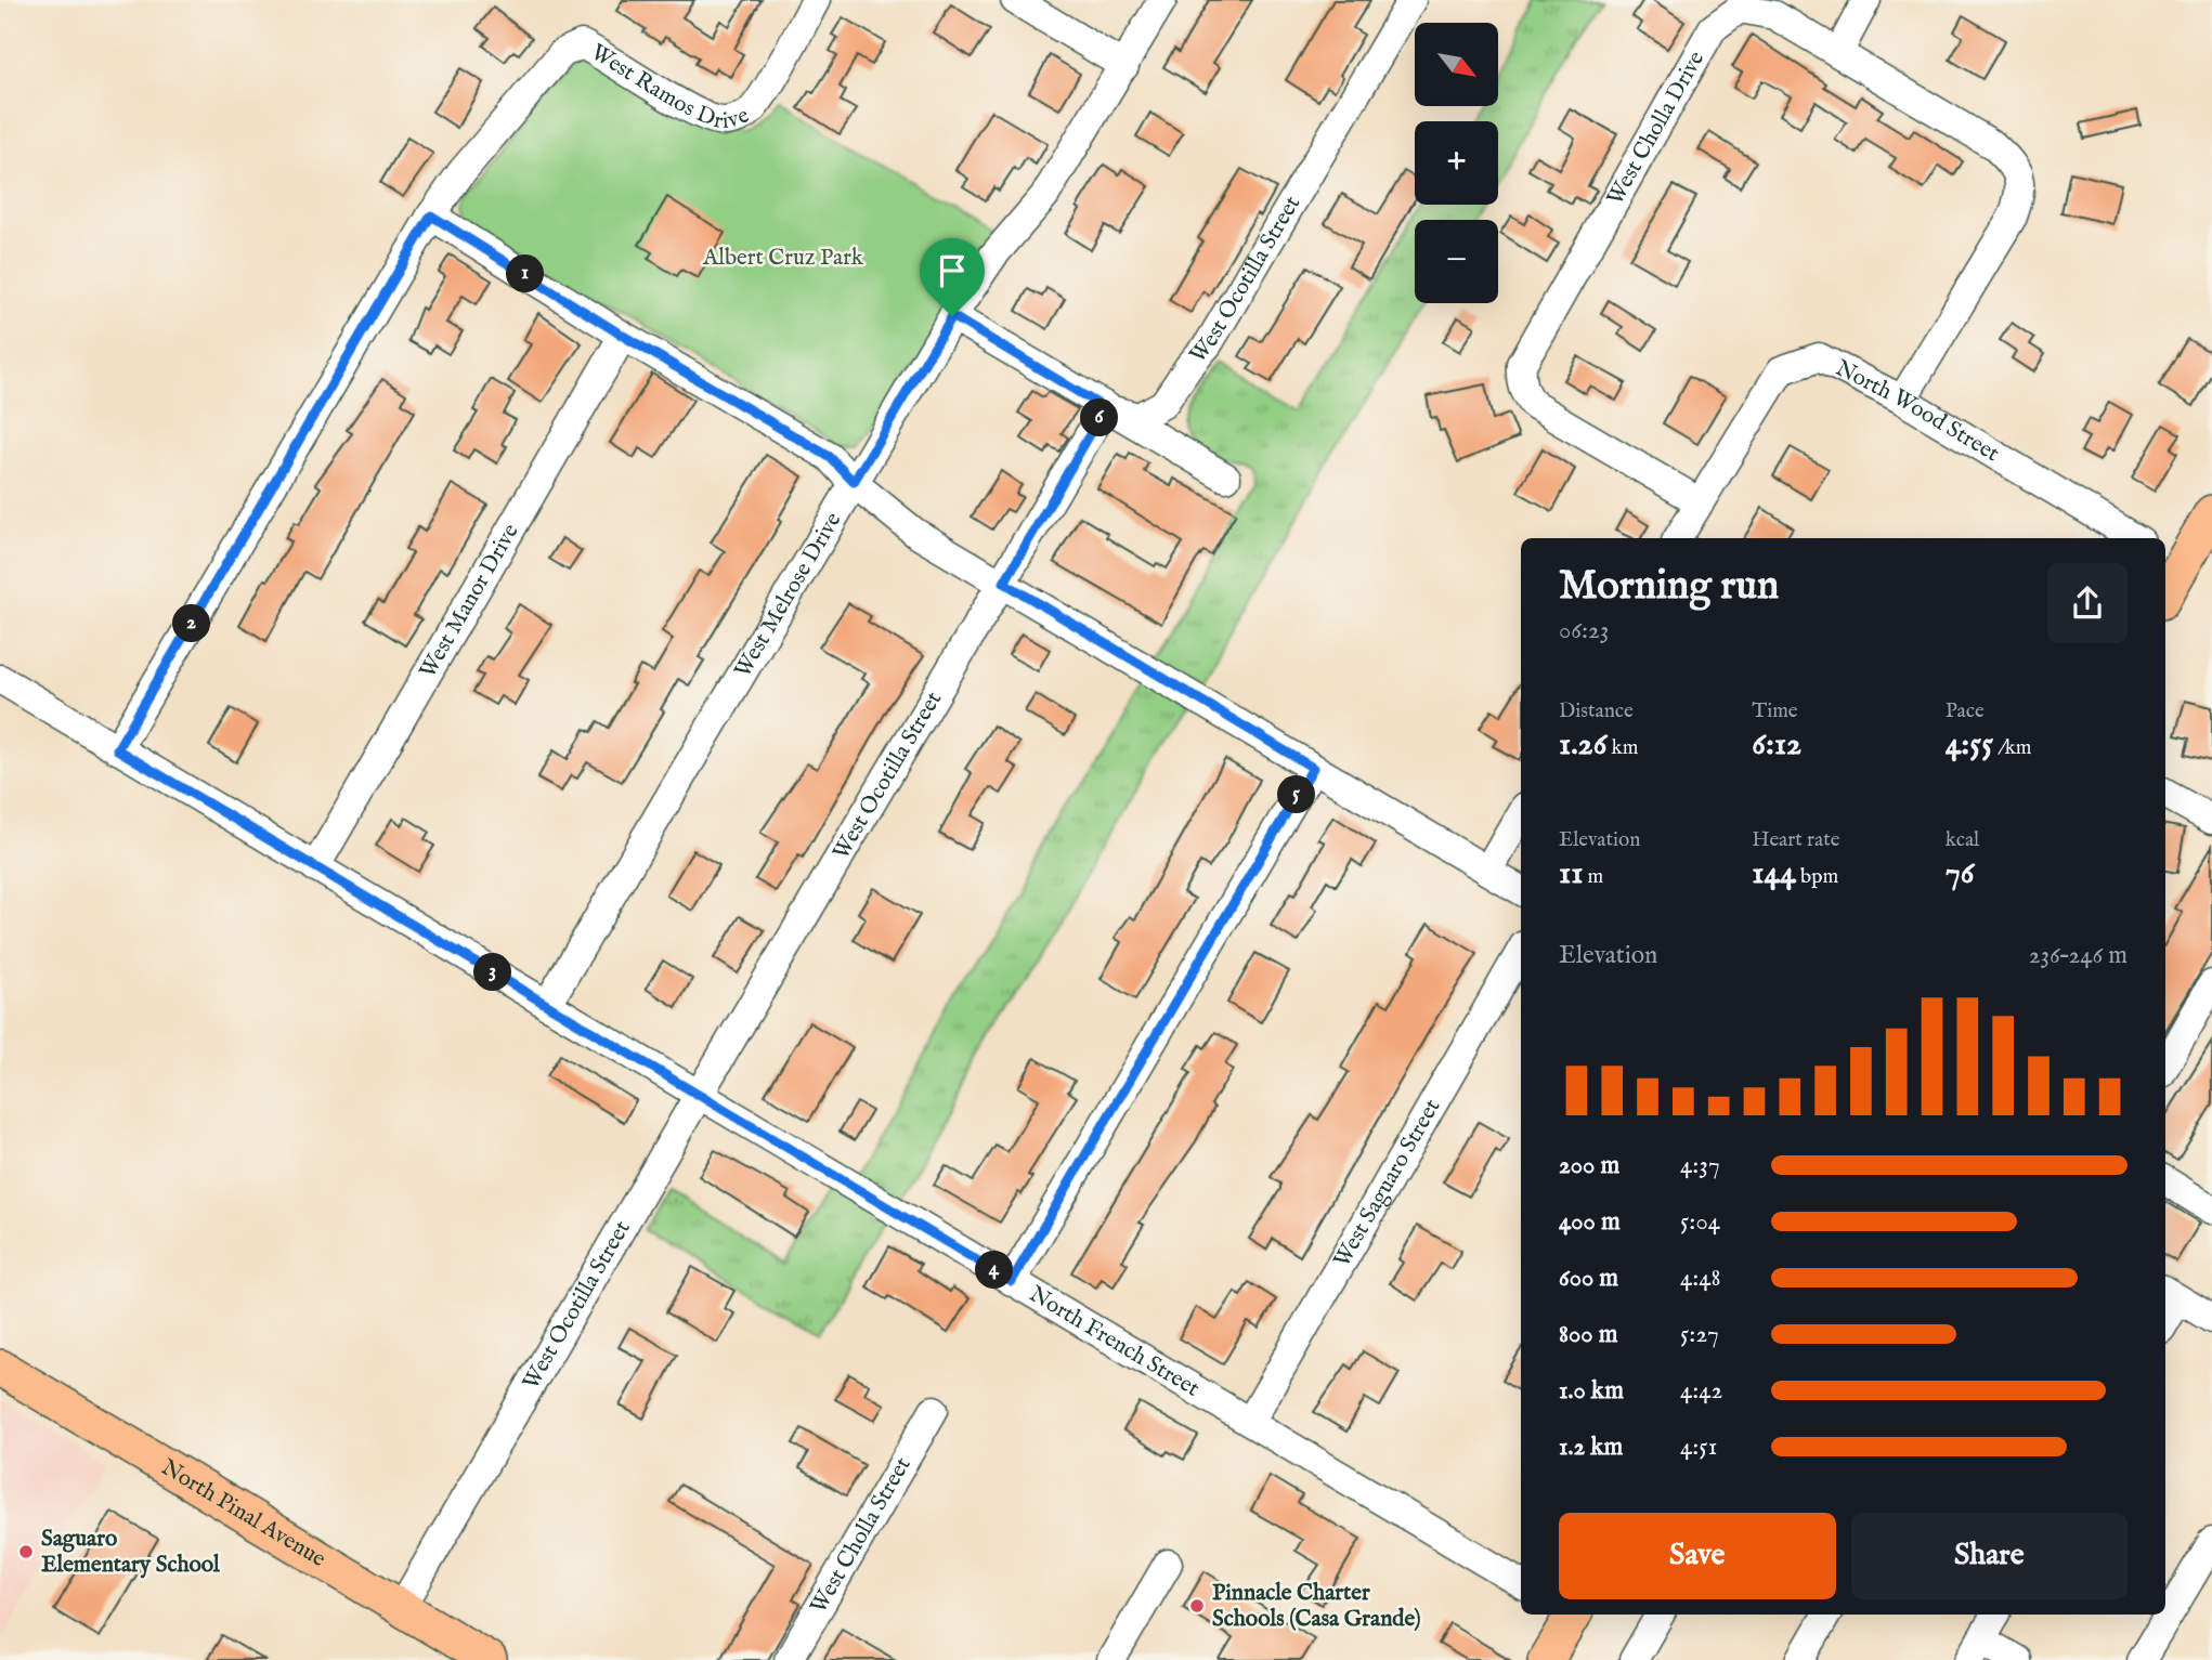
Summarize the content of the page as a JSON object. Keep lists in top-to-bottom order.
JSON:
{
  "streets": {
    "main road": ["North Pinal Avenue"],
    "street": [
      "West Ramos Drive",
      "West Cholla Drive",
      "West Ocotilla Street",
      "North Wood Street",
      "West Melrose Drive",
      "West Manor Drive",
      "West Saguaro Street",
      "North French Street",
      "West Cholla Street"
    ]
  },
  "crossings": [
    ["West Ramos Drive", "North French Street"],
    ["West Cholla Drive", "North Wood Street"],
    ["West Ocotilla Street", "North French Street"],
    ["West Ocotilla Street", "North Pinal Avenue"],
    ["West Melrose Drive", "North French Street"],
    ["West Manor Drive", "North French Street"],
    ["West Saguaro Street", "North French Street"]
  ],
  "parks": ["Albert Cruz Park"],
  "places": ["Saguaro Elementary School", "Pinnacle Charter Schools (Casa Grande)"],
  "north": "bottom right",
  "page": {
    "map_buttons": ["+", "−"],
    "pins": [
      "1",
      "6",
      "2",
      "5",
      "3",
      "4"
    ],
    "heading": ["Morning run", "06:23"],
    "stats": [
      ["Distance", "1.26 km"],
      ["Time", "6:12"],
      ["Pace", "4:55 /km"],
      ["Elevation", "11 m"],
      ["Heart rate", "144 bpm"],
      ["kcal", "76"]
    ],
    "chart": ["Elevation", "236–246 m"],
    "list": [
      {
        "name": "200 m",
        "note": "4:37"
      },
      {
        "name": "400 m",
        "note": "5:04"
      },
      {
        "name": "600 m",
        "note": "4:48"
      },
      {
        "name": "800 m",
        "note": "5:27"
      },
      {
        "name": "1.0 km",
        "note": "4:42"
      },
      {
        "name": "1.2 km",
        "note": "4:51"
      }
    ],
    "buttons": ["Save", "Share"]
  }
}
